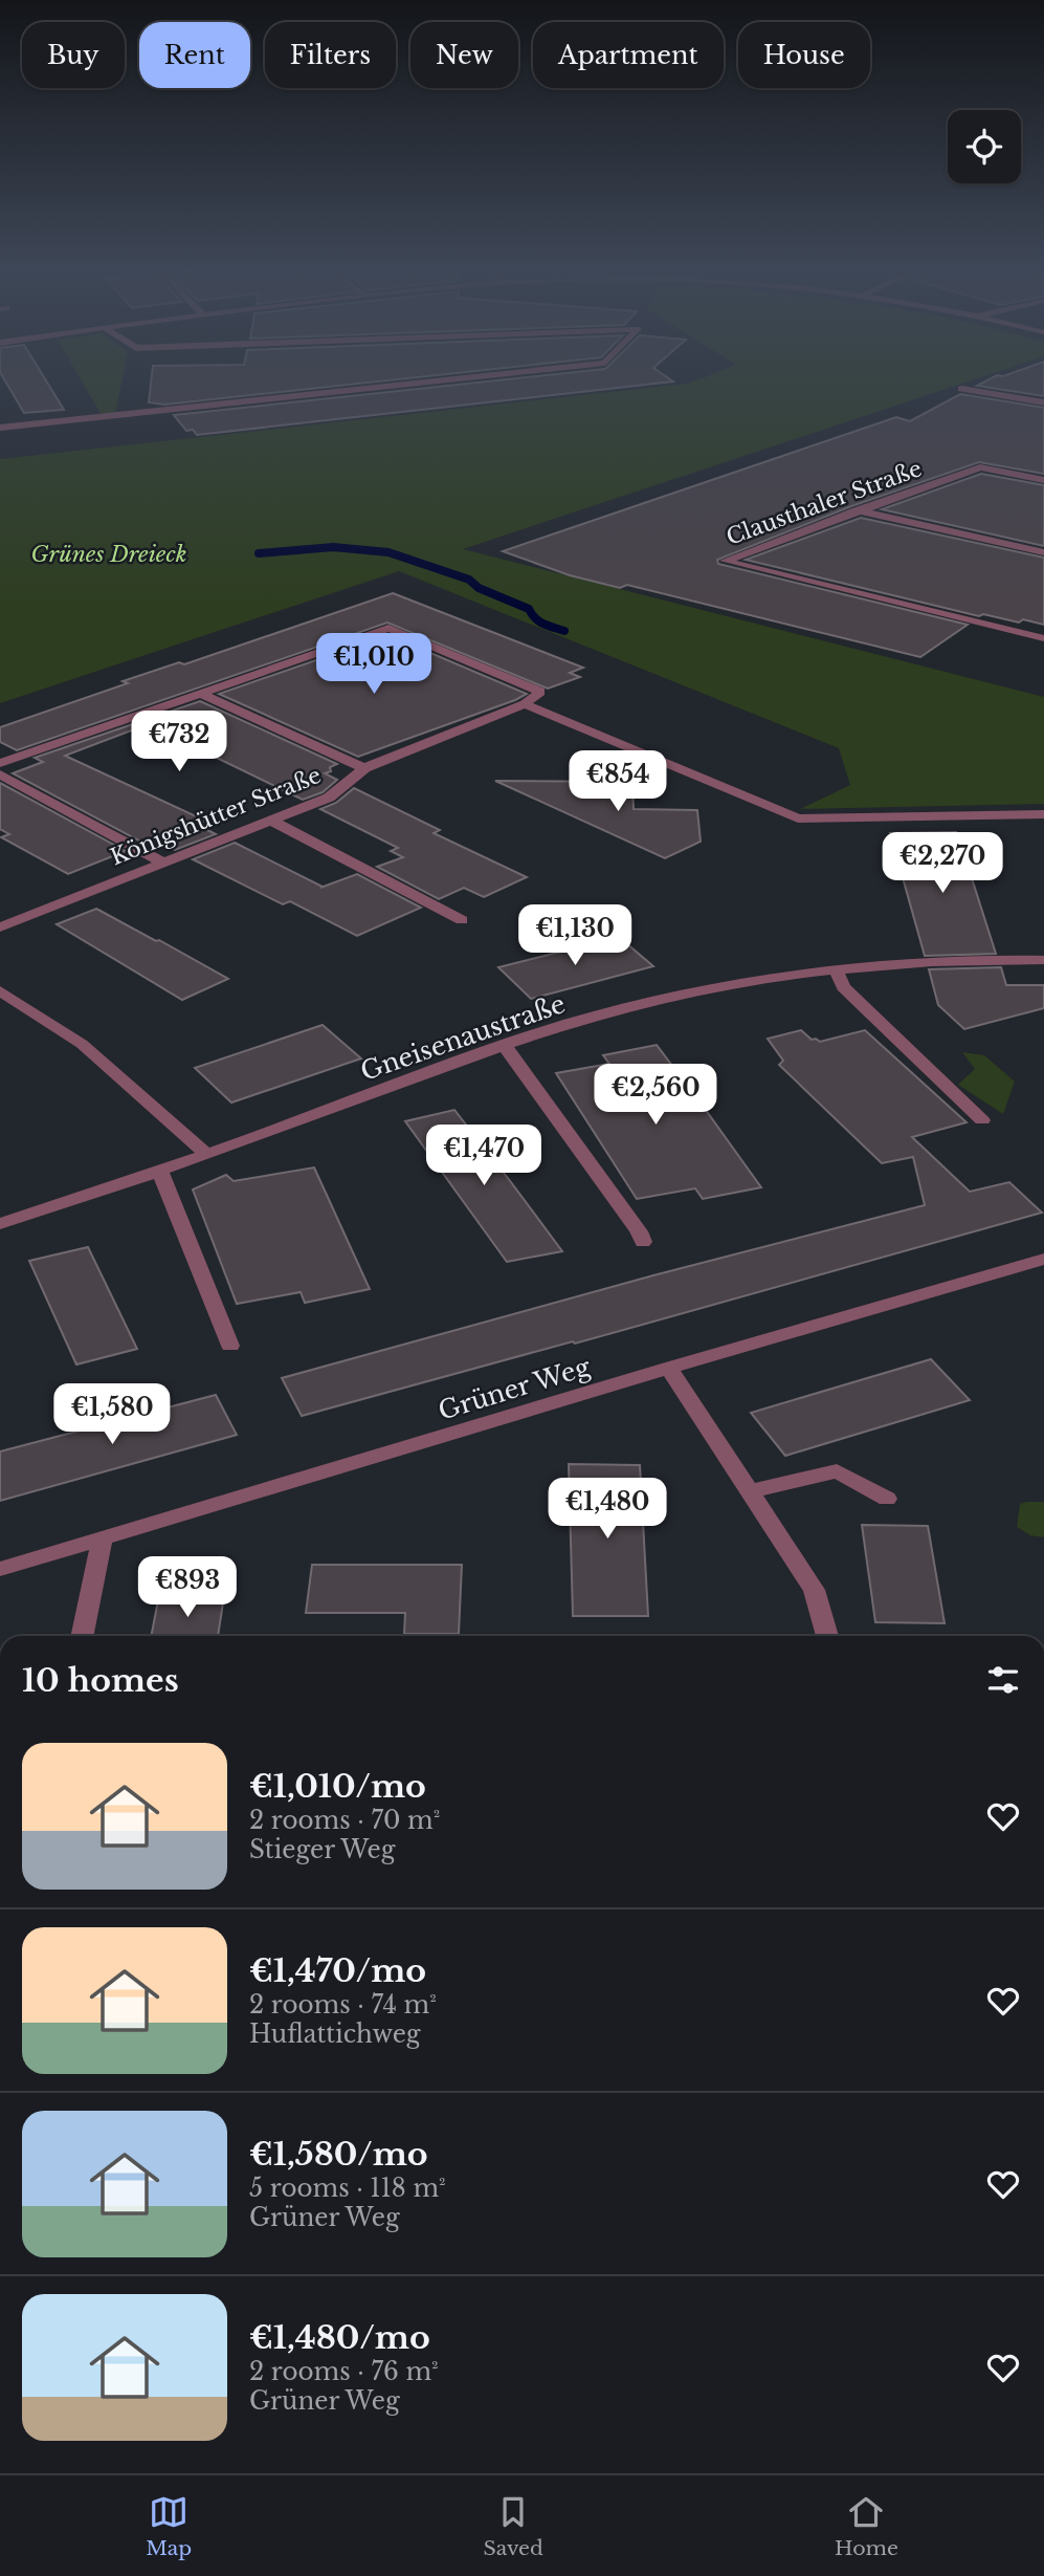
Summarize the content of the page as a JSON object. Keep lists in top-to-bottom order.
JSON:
{
  "streets": {
    "street": [
      "Clausthaler Straße",
      "Königshütter Straße",
      "Gneisenaustraße",
      "Grüner Weg"
    ]
  },
  "parks": ["Grünes Dreieck"],
  "page": {
    "chip": [
      "Buy",
      "Rent",
      "Filters",
      "New",
      "Apartment",
      "House"
    ],
    "price": [
      "€1,010",
      "€732",
      "€854",
      "€2,270",
      "€1,130",
      "€2,560",
      "€1,470",
      "€1,580",
      "€1,480",
      "€893"
    ],
    "heading": "10 homes",
    "list": [
      {
        "name": "€1,010/mo",
        "note": "2 rooms · 70 m² · Stieger Weg"
      },
      {
        "name": "€1,470/mo",
        "note": "2 rooms · 74 m² · Huflattichweg"
      },
      {
        "name": "€1,580/mo",
        "note": "5 rooms · 118 m² · Grüner Weg"
      },
      {
        "name": "€1,480/mo",
        "note": "2 rooms · 76 m² · Grüner Weg"
      }
    ],
    "tabs": ["Map", "Saved", "Home"]
  }
}
